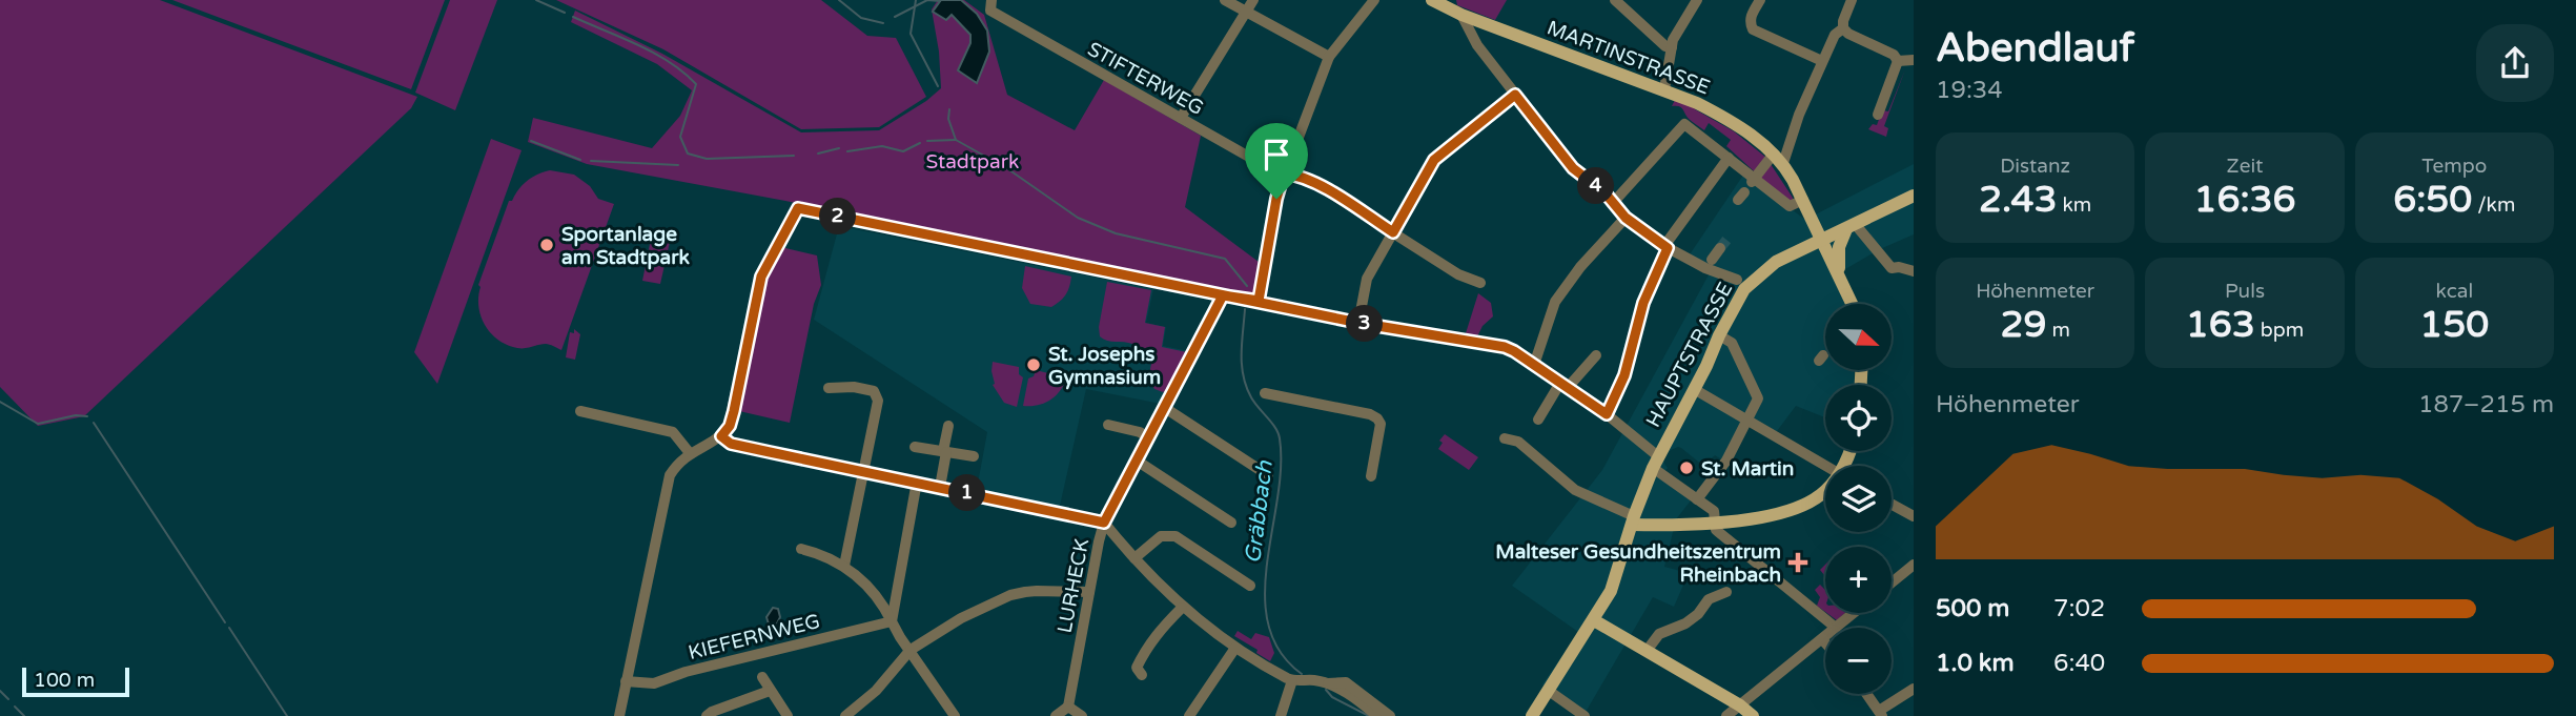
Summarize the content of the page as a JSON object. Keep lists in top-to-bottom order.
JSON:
{
  "streets": {
    "main road": ["MARTINSTRASSE", "HAUPTSTRASSE"],
    "street": ["STIFTERWEG", "LURHECK", "KIEFERNWEG"]
  },
  "crossings": [
    ["MARTINSTRASSE", "HAUPTSTRASSE"]
  ],
  "water": ["Gräbbach"],
  "parks": ["Stadtpark"],
  "places": {
    "other": ["Sportanlage am Stadtpark", "St. Josephs Gymnasium", "St. Martin"],
    "health": ["Malteser Gesundheitszentrum Rheinbach"]
  },
  "scale_bar": "100 m",
  "north": "right",
  "page": {
    "heading": ["Abendlauf", "19:34"],
    "stats": [
      ["Distanz", "2.43 km"],
      ["Zeit", "16:36"],
      ["Tempo", "6:50 /km"],
      ["Höhenmeter", "29 m"],
      ["Puls", "163 bpm"],
      ["kcal", "150"]
    ],
    "pins": [
      "4",
      "2",
      "3",
      "1"
    ],
    "map_buttons": ["+", "−"],
    "chart": ["Höhenmeter", "187–215 m"],
    "list": [
      {
        "name": "500 m",
        "note": "7:02"
      },
      {
        "name": "1.0 km",
        "note": "6:40"
      }
    ],
    "scale": "100 m"
  }
}
